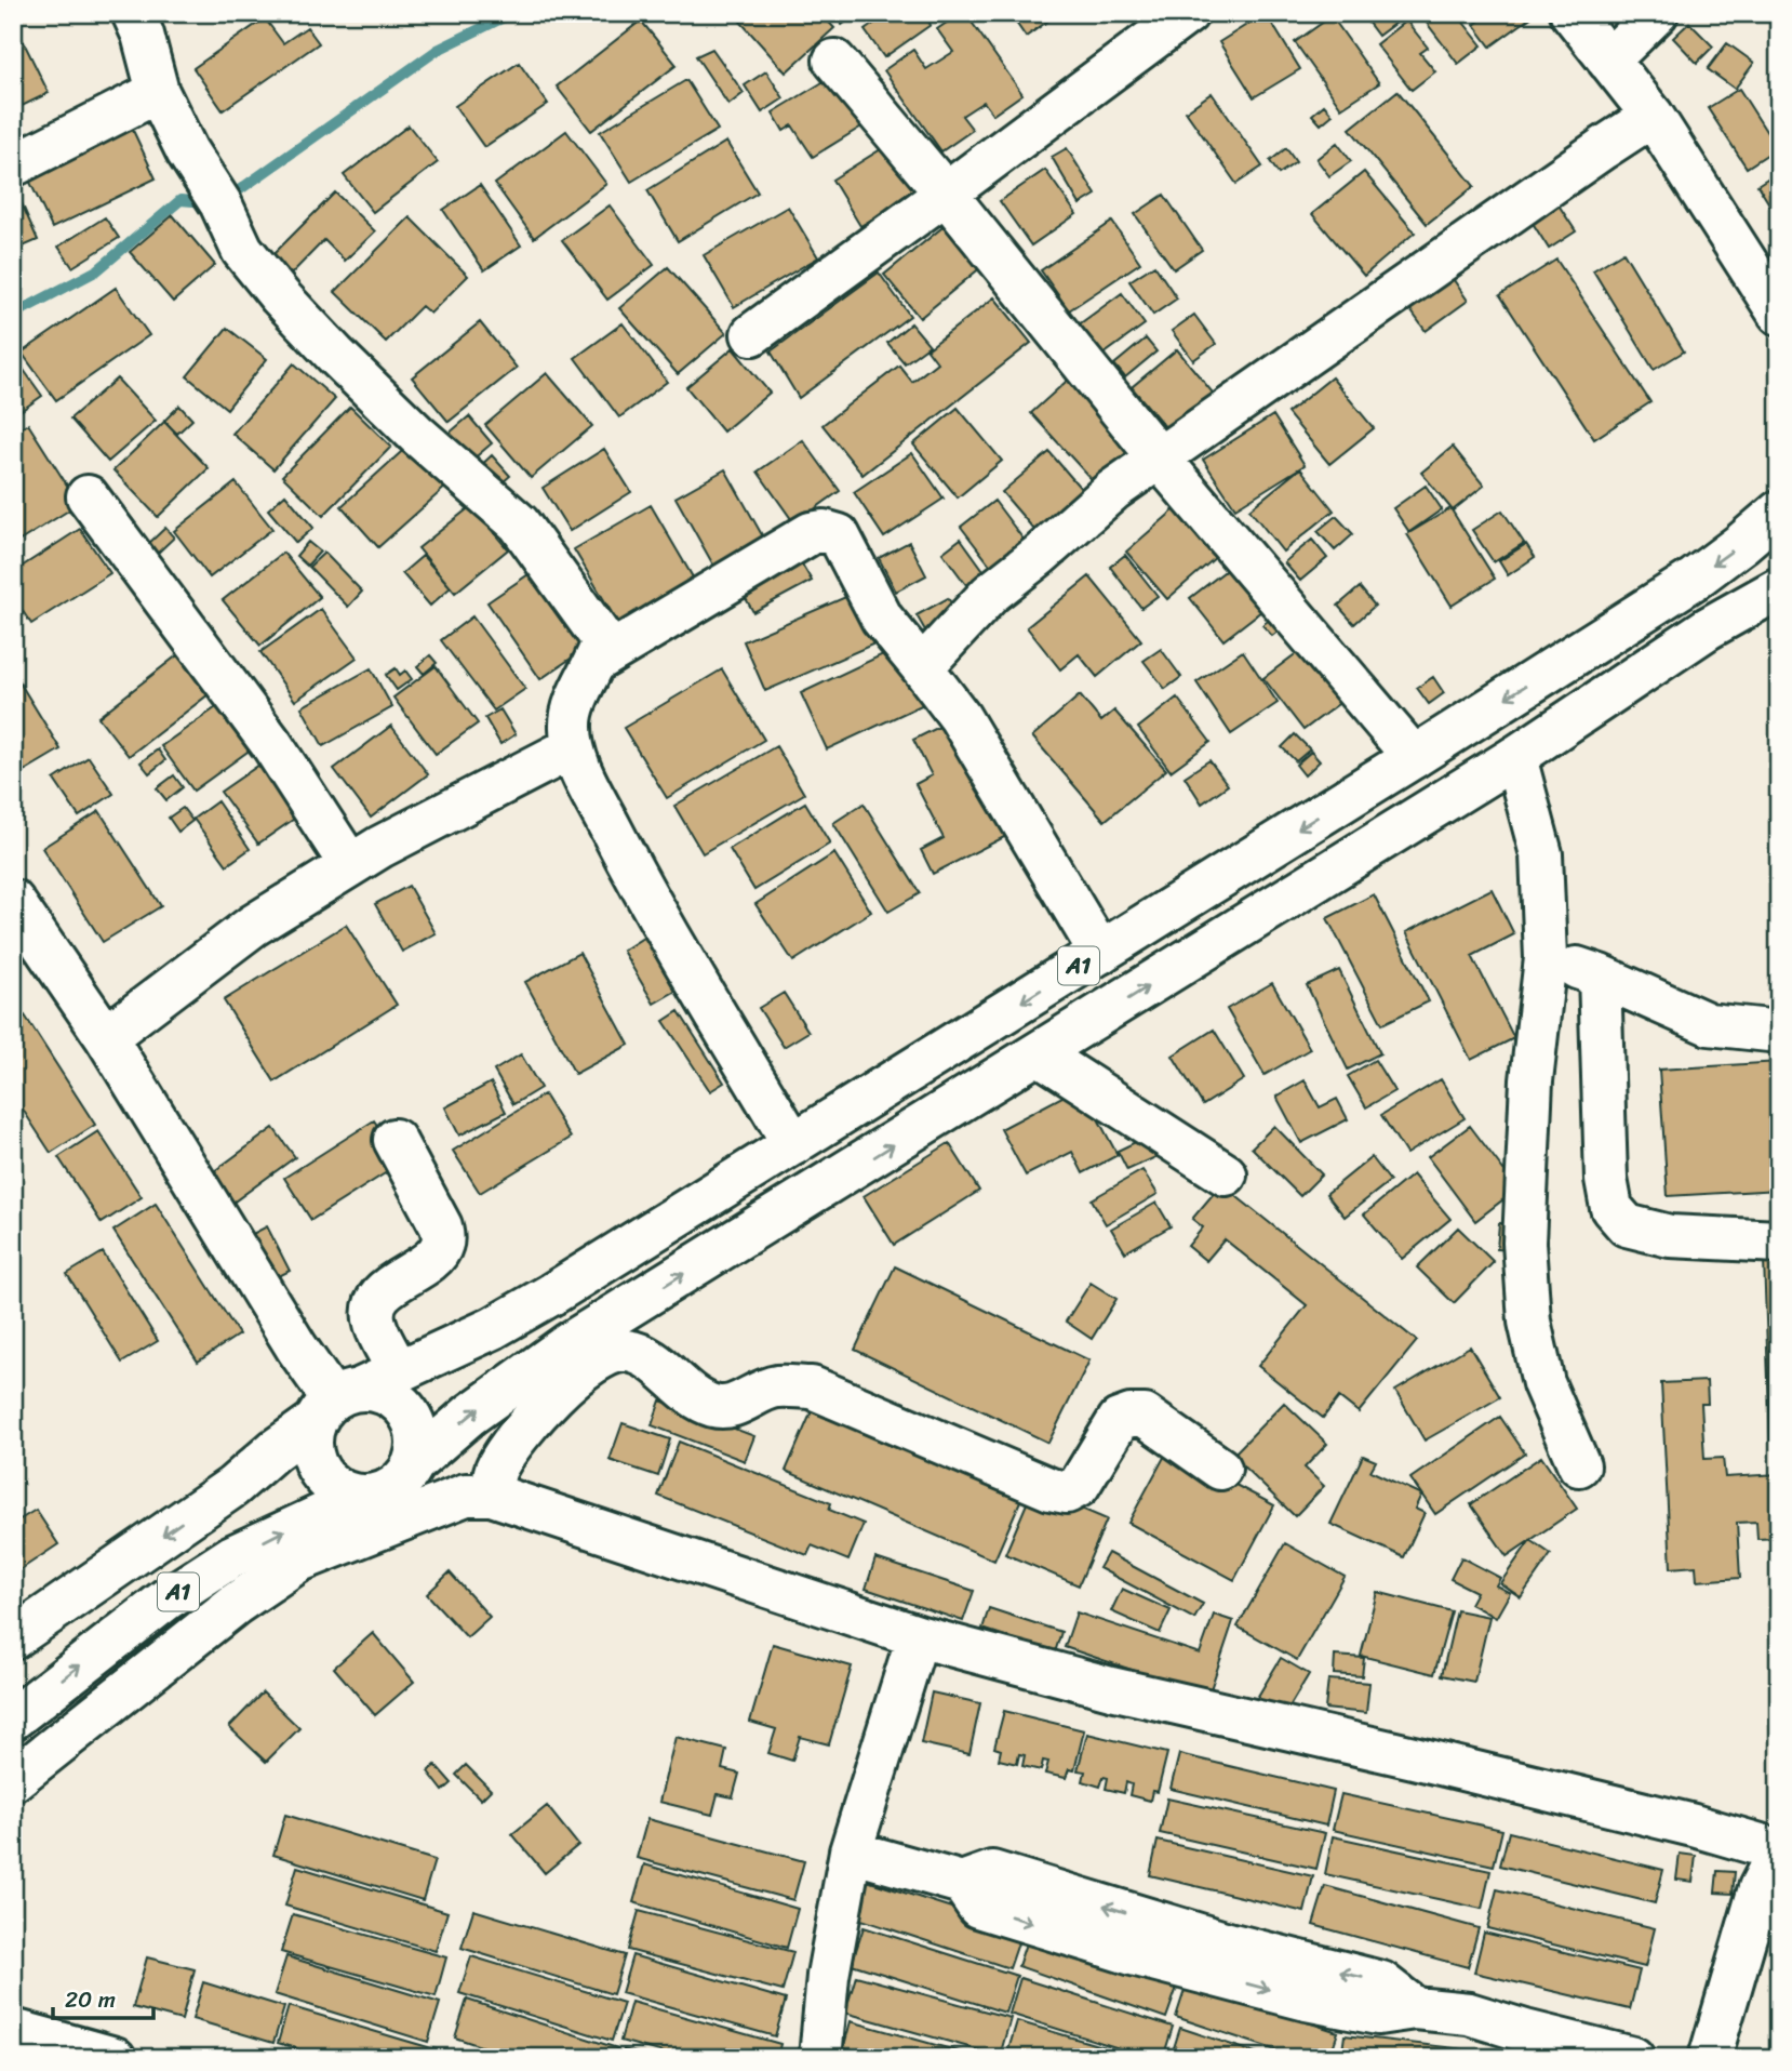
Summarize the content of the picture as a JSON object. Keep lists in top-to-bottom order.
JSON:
{
  "streets": {
    "main road": ["A1"]
  },
  "scale_bar": "20 m"
}
